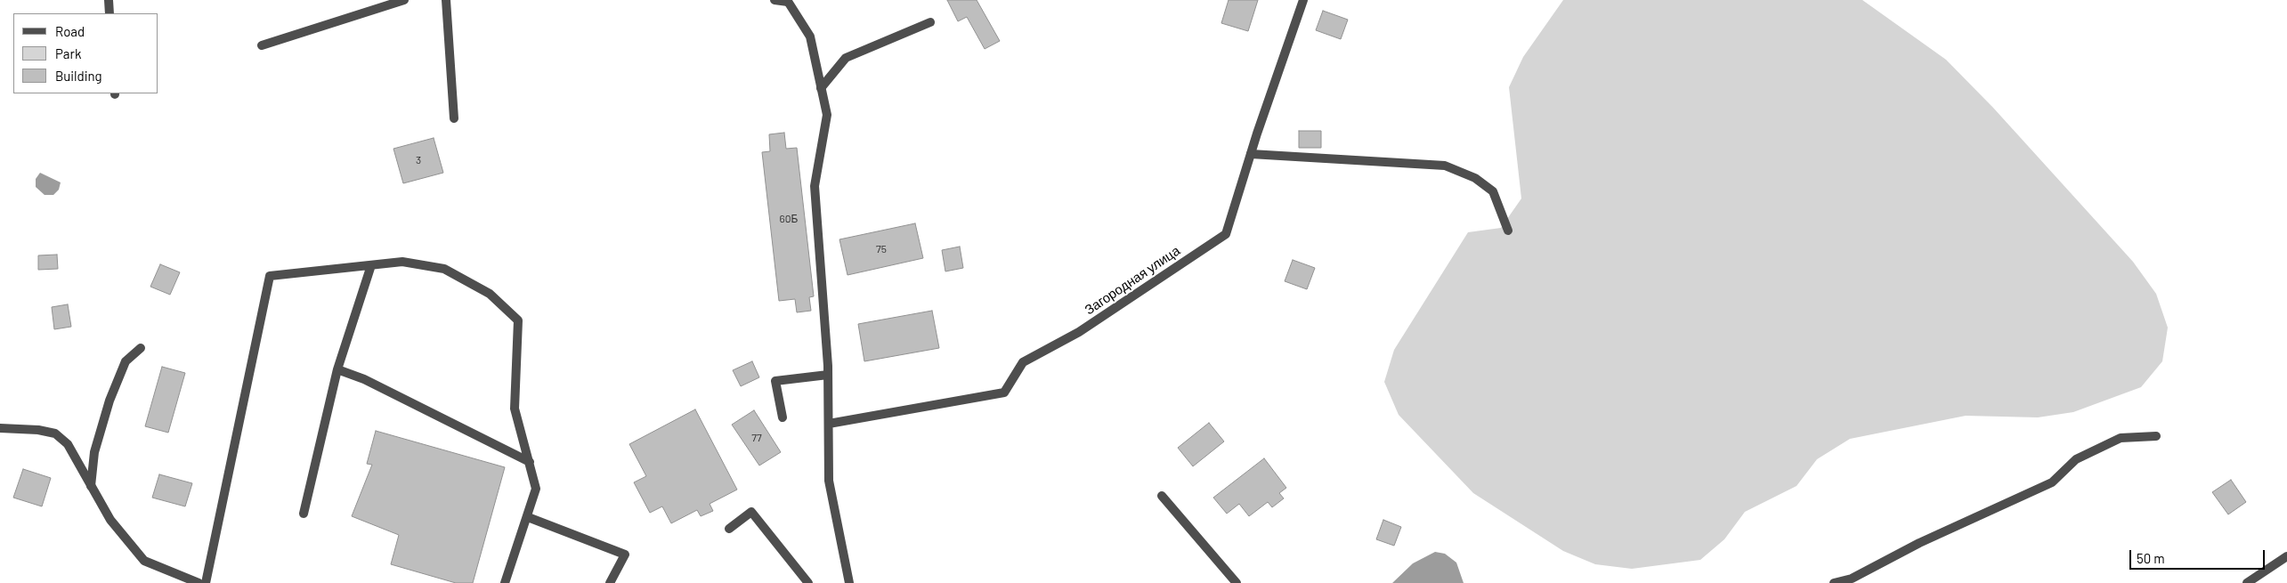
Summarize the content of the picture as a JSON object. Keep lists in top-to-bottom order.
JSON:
{
  "streets": {
    "street": ["Загородная улица"]
  },
  "house_numbers": [
    "3",
    "60Б",
    "75",
    "77"
  ],
  "legend": ["Road", "Park", "Building"],
  "scale_bar": "50 m"
}
